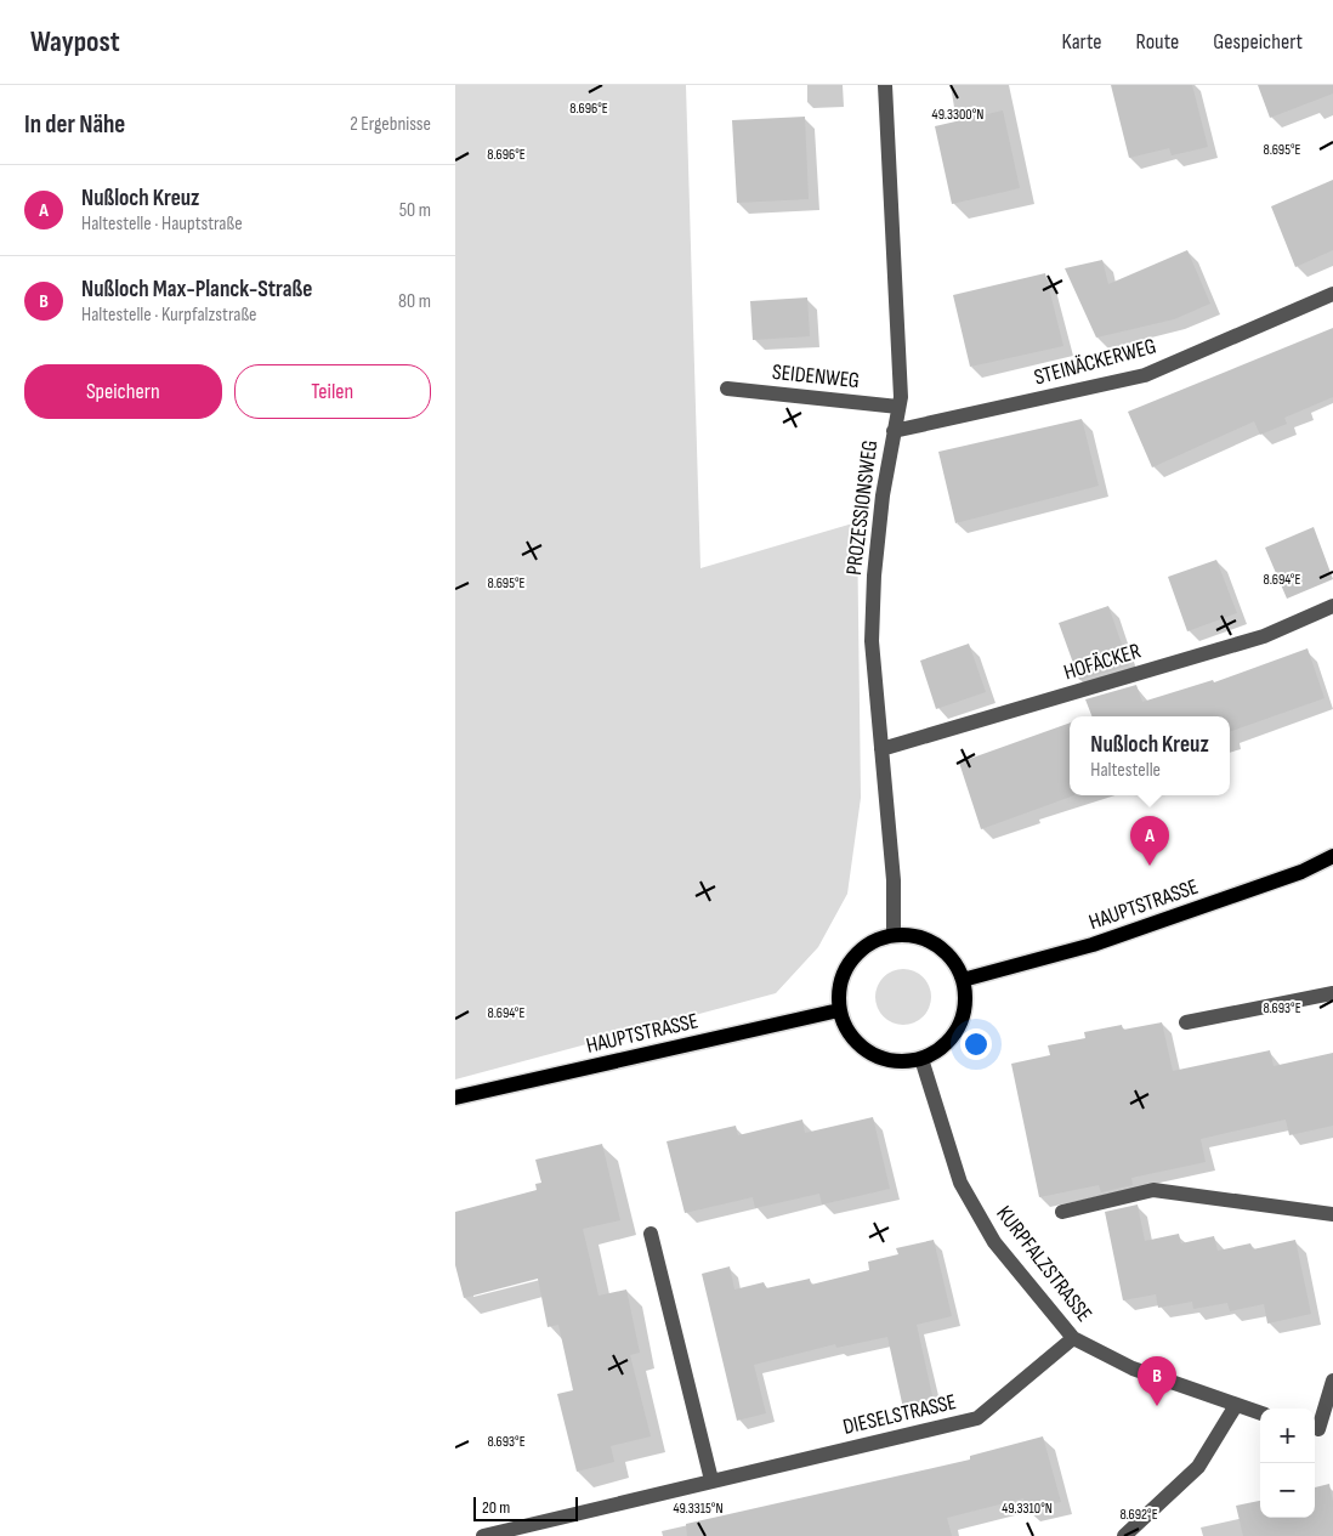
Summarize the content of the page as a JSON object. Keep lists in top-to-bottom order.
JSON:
{
  "streets": {
    "main road": ["HAUPTSTRASSE"],
    "street": [
      "STEINÄCKERWEG",
      "SEIDENWEG",
      "PROZESSIONSWEG",
      "HOFÄCKER",
      "KURPFALZSTRASSE",
      "DIESELSTRASSE"
    ]
  },
  "crossings": [
    ["STEINÄCKERWEG", "PROZESSIONSWEG"],
    ["SEIDENWEG", "PROZESSIONSWEG"],
    ["PROZESSIONSWEG", "HOFÄCKER"],
    ["PROZESSIONSWEG", "HAUPTSTRASSE"],
    ["PROZESSIONSWEG", "KURPFALZSTRASSE"],
    ["HAUPTSTRASSE", "KURPFALZSTRASSE"],
    ["KURPFALZSTRASSE", "DIESELSTRASSE"]
  ],
  "scale_bar": "20 m",
  "page": {
    "header": "Waypost",
    "nav": ["Karte", "Route", "Gespeichert"],
    "heading": ["In der Nähe", "2 Ergebnisse"],
    "list": [
      {
        "mark": "A",
        "name": "Nußloch Kreuz",
        "note": "Haltestelle · Hauptstraße",
        "value": "50 m"
      },
      {
        "mark": "B",
        "name": "Nußloch Max-Planck-Straße",
        "note": "Haltestelle · Kurpfalzstraße",
        "value": "80 m"
      }
    ],
    "buttons": ["Speichern", "Teilen"],
    "popup": ["Nußloch Kreuz", "Haltestelle"],
    "pins": ["A", "B"],
    "map_buttons": ["+", "−"],
    "scale": "20 m"
  },
  "coordinates": [
    "8.696°E",
    "49.3300°N",
    "8.695°E",
    "8.694°E",
    "8.693°E",
    "49.3315°N",
    "49.3310°N",
    "8.692°E"
  ]
}
